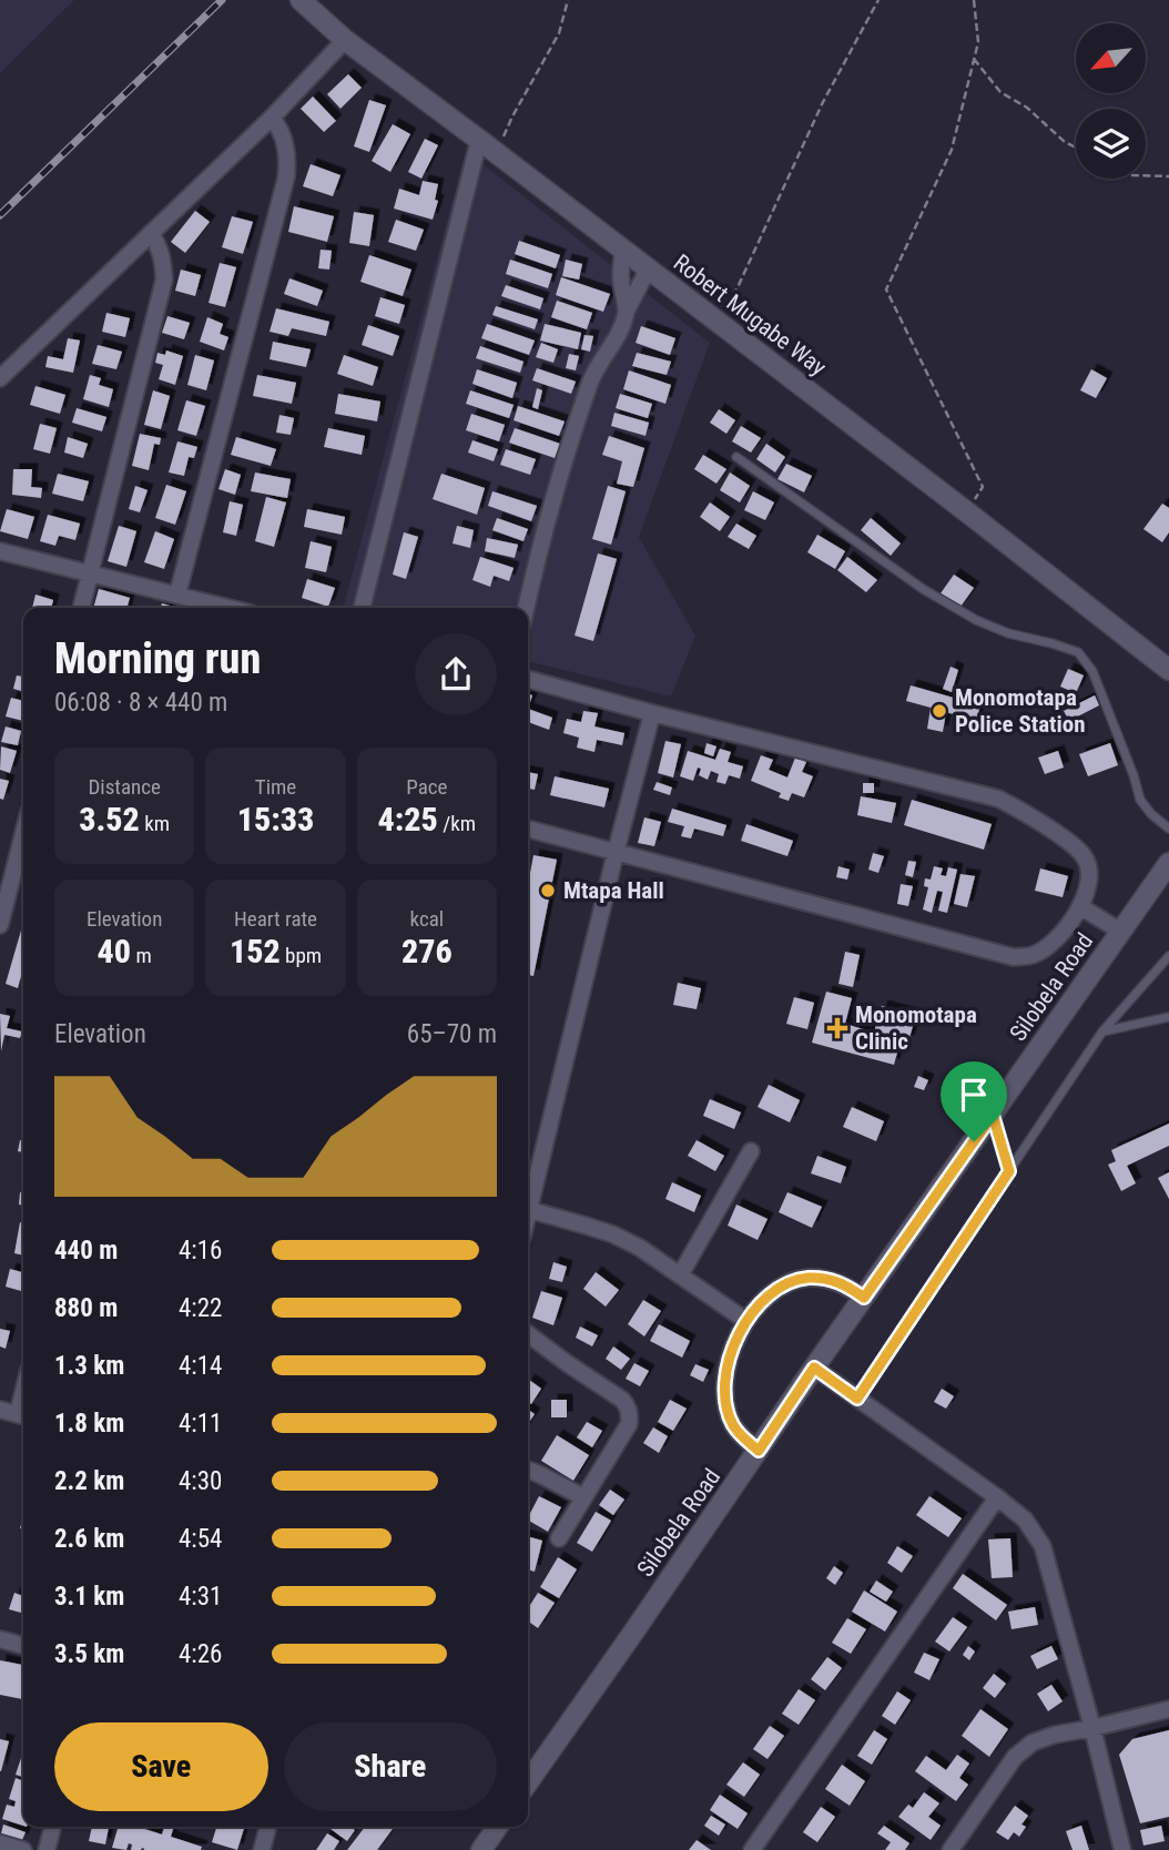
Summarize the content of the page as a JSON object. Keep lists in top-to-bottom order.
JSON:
{
  "streets": {
    "street": ["Robert Mugabe Way", "Silobela Road"]
  },
  "places": {
    "other": ["Monomotapa Police Station", "Mtapa Hall"],
    "health": ["Monomotapa Clinic"]
  },
  "north": "bottom left",
  "page": {
    "heading": ["Morning run", "06:08 · 8 × 440 m"],
    "stats": [
      ["Distance", "3.52 km"],
      ["Time", "15:33"],
      ["Pace", "4:25 /km"],
      ["Elevation", "40 m"],
      ["Heart rate", "152 bpm"],
      ["kcal", "276"]
    ],
    "chart": ["Elevation", "65–70 m"],
    "list": [
      {
        "name": "440 m",
        "note": "4:16"
      },
      {
        "name": "880 m",
        "note": "4:22"
      },
      {
        "name": "1.3 km",
        "note": "4:14"
      },
      {
        "name": "1.8 km",
        "note": "4:11"
      },
      {
        "name": "2.2 km",
        "note": "4:30"
      },
      {
        "name": "2.6 km",
        "note": "4:54"
      },
      {
        "name": "3.1 km",
        "note": "4:31"
      },
      {
        "name": "3.5 km",
        "note": "4:26"
      }
    ],
    "buttons": ["Save", "Share"]
  }
}
